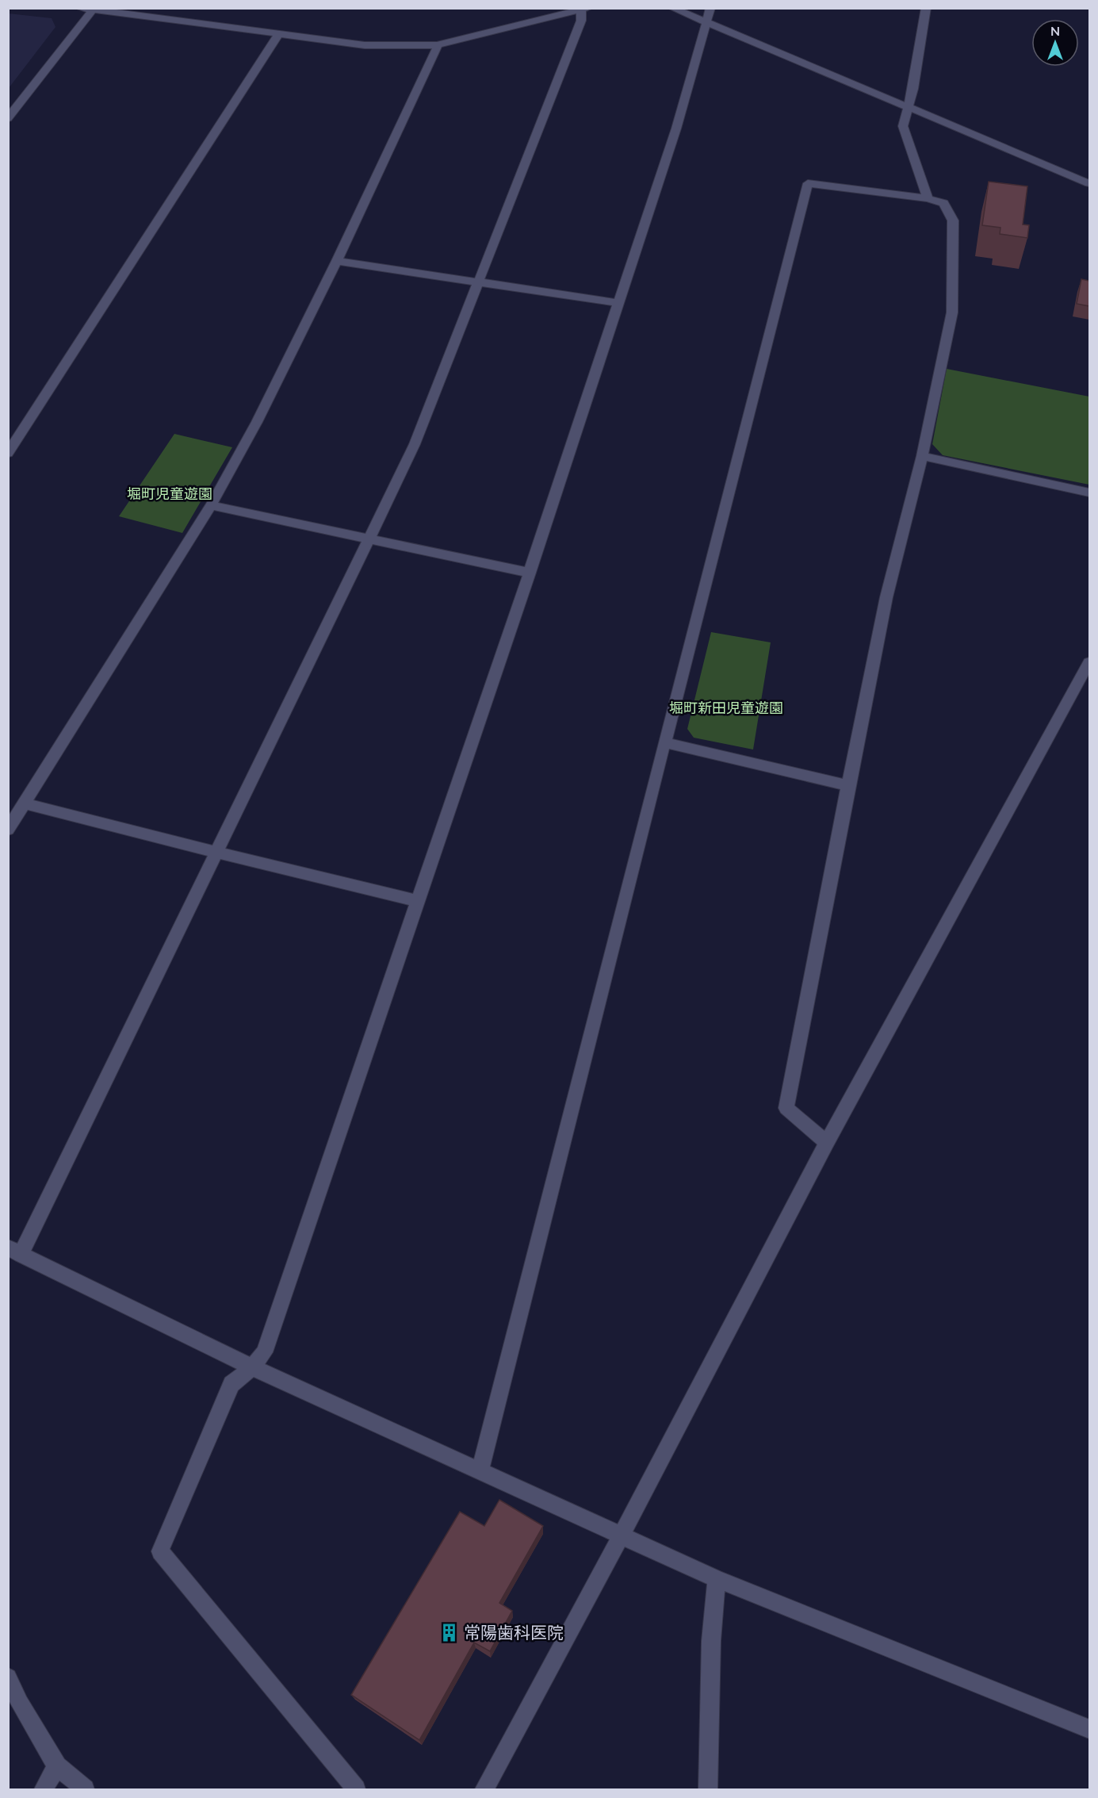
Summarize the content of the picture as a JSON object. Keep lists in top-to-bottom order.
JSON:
{
  "parks": ["堀町児童遊園", "堀町新田児童遊園"],
  "places": {
    "building": ["常陽歯科医院"]
  },
  "north": "top"
}
